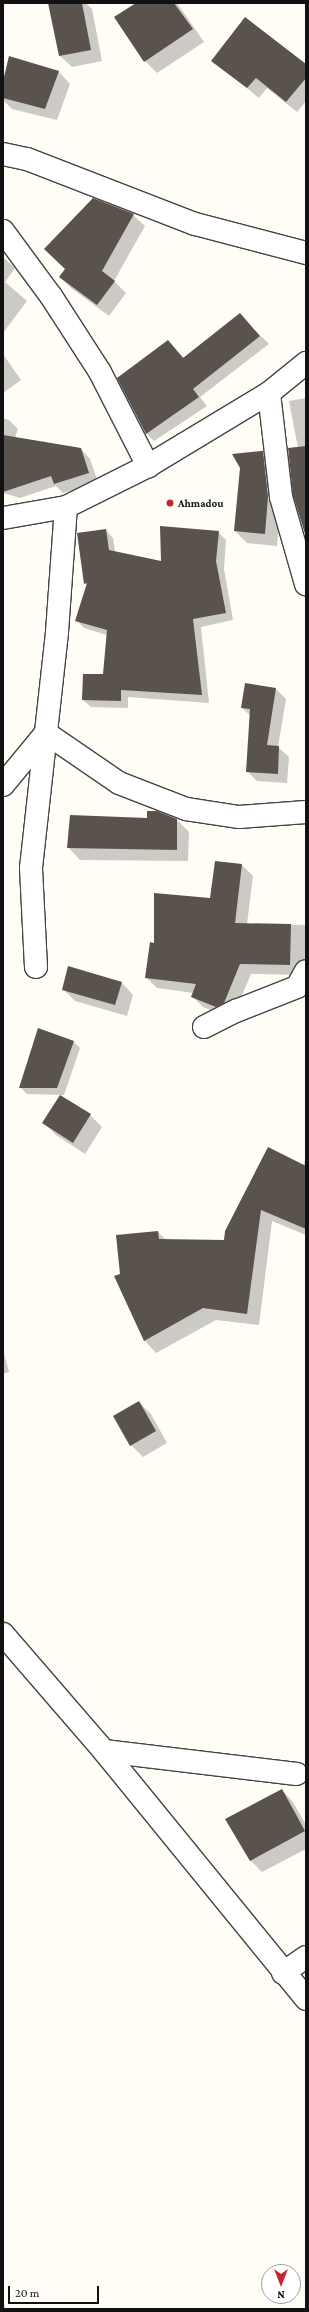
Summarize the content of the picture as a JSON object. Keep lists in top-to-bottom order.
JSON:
{
  "places": ["Ahmadou"],
  "scale_bar": "20 m",
  "north": "bottom"
}
